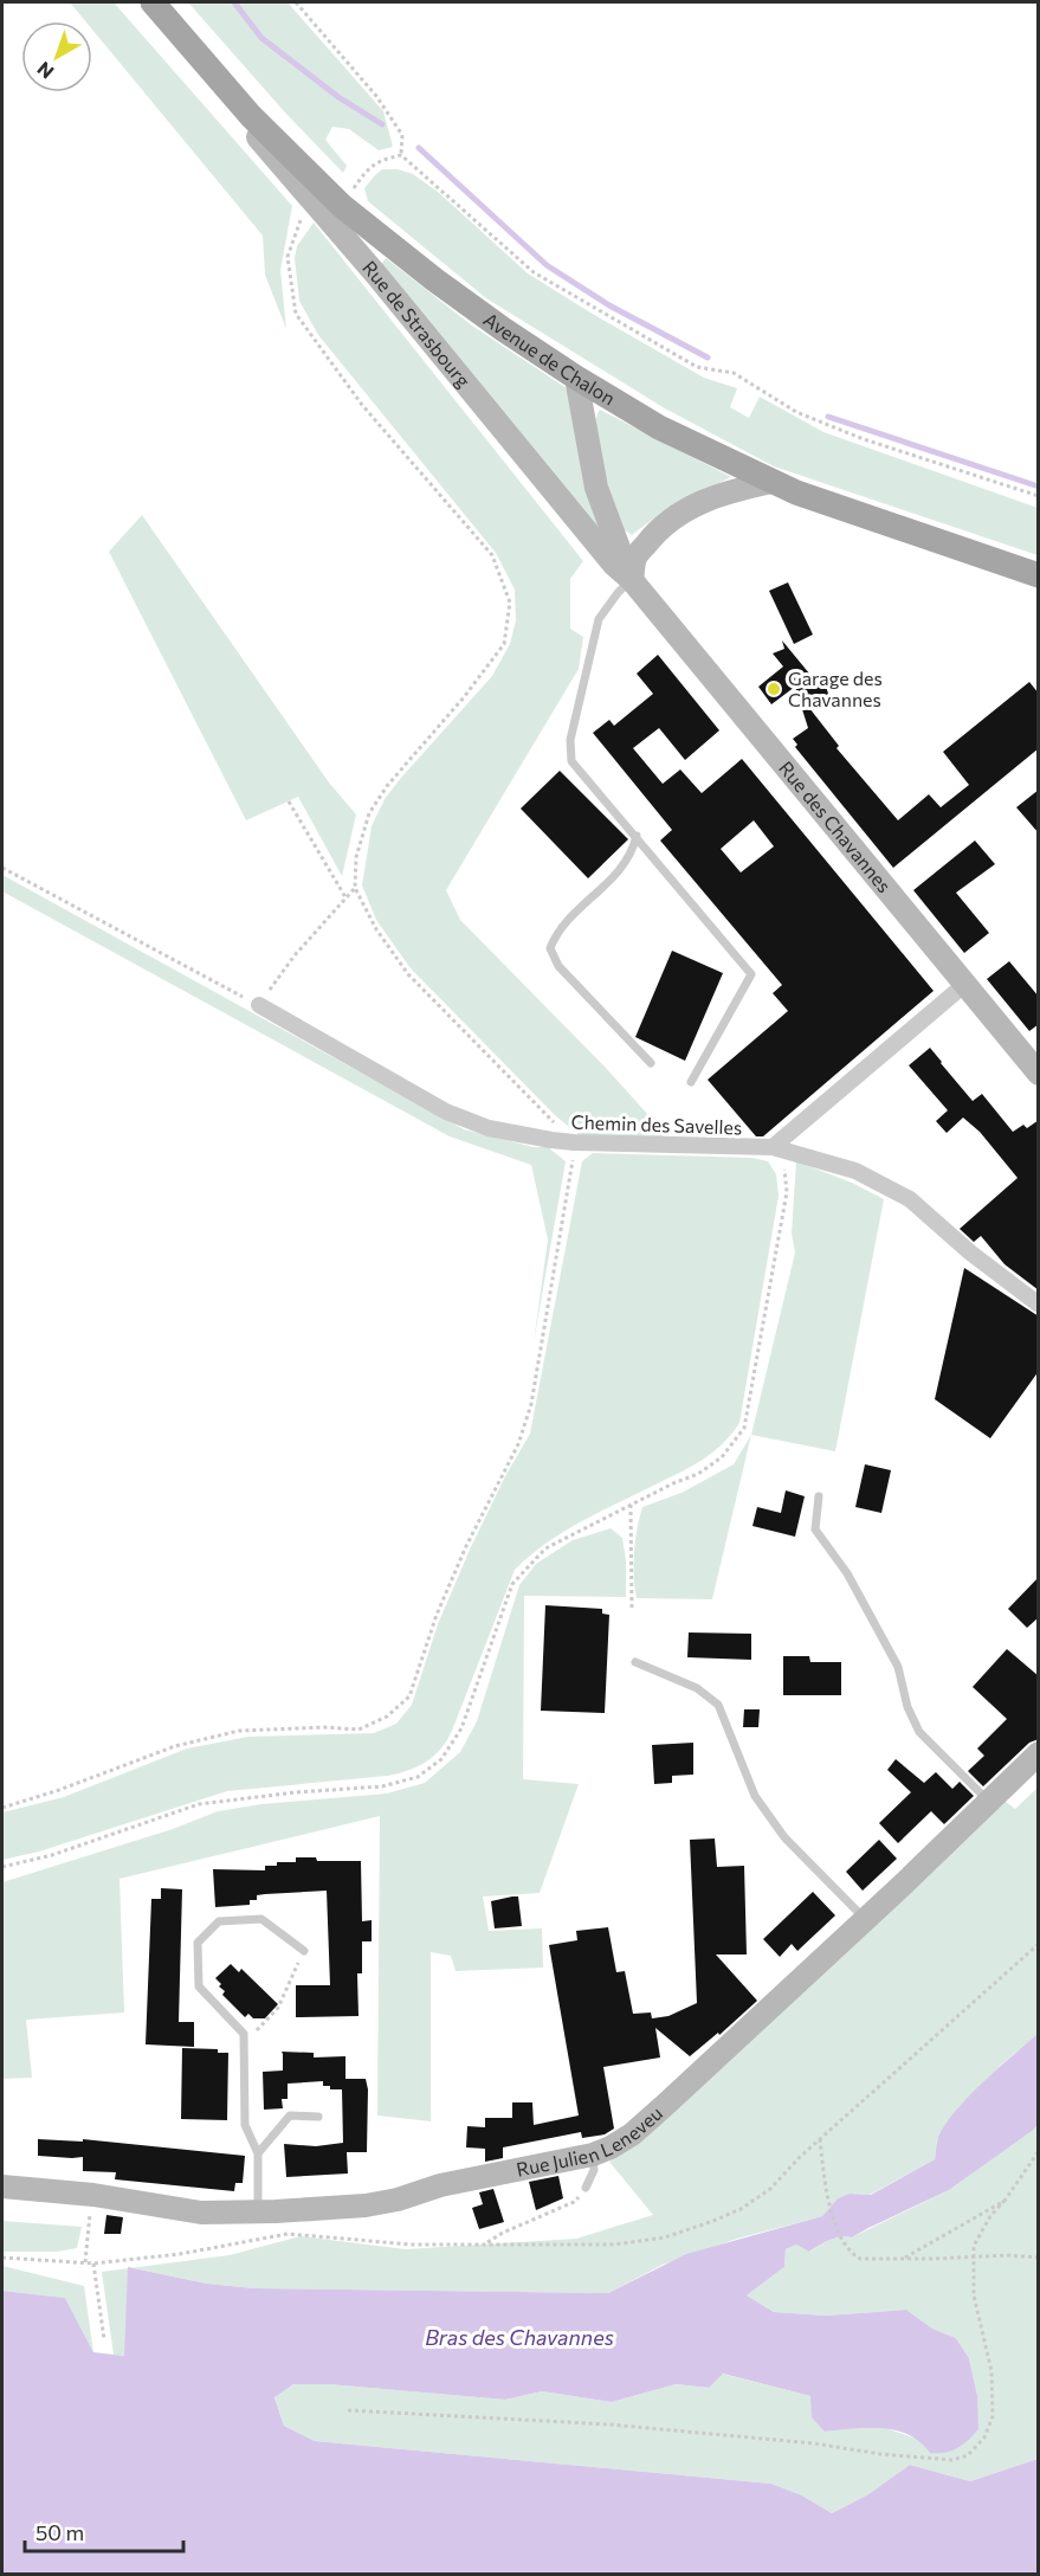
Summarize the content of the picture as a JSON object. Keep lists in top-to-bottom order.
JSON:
{
  "streets": {
    "main road": [
      "Rue de Strasbourg",
      "Avenue de Chalon",
      "Rue des Chavannes",
      "Rue Julien Leneveu"
    ],
    "street": ["Chemin des Savelles"]
  },
  "crossings": [
    ["Rue de Strasbourg", "Avenue de Chalon"],
    ["Rue de Strasbourg", "Rue des Chavannes"]
  ],
  "water": ["Bras des Chavannes"],
  "places": ["Garage des Chavannes"],
  "scale_bar": "50 m",
  "north": "bottom left"
}
